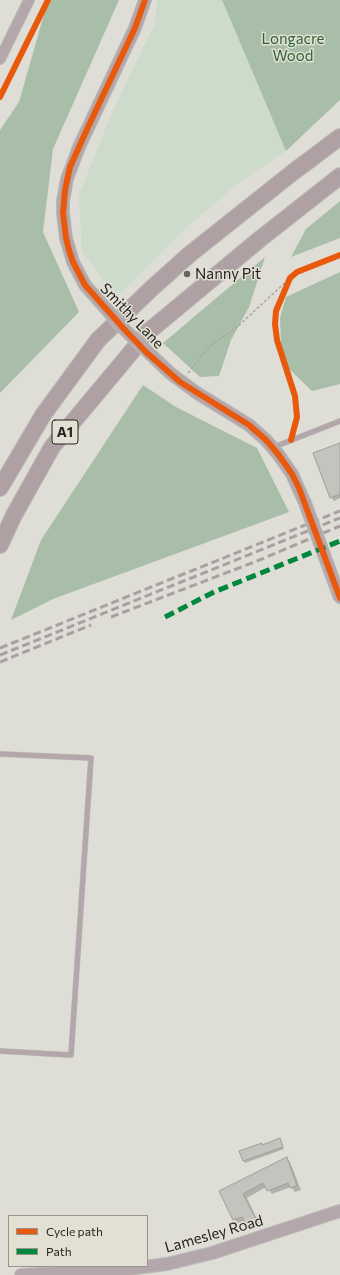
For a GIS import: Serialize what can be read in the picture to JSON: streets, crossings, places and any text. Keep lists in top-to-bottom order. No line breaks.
{"streets":{"highway":["A1"],"street":["Smithy Lane","Lamesley Road"]},"parks":["Longacre Wood"],"places":["Nanny Pit"],"legend":["Cycle path","Path"]}
